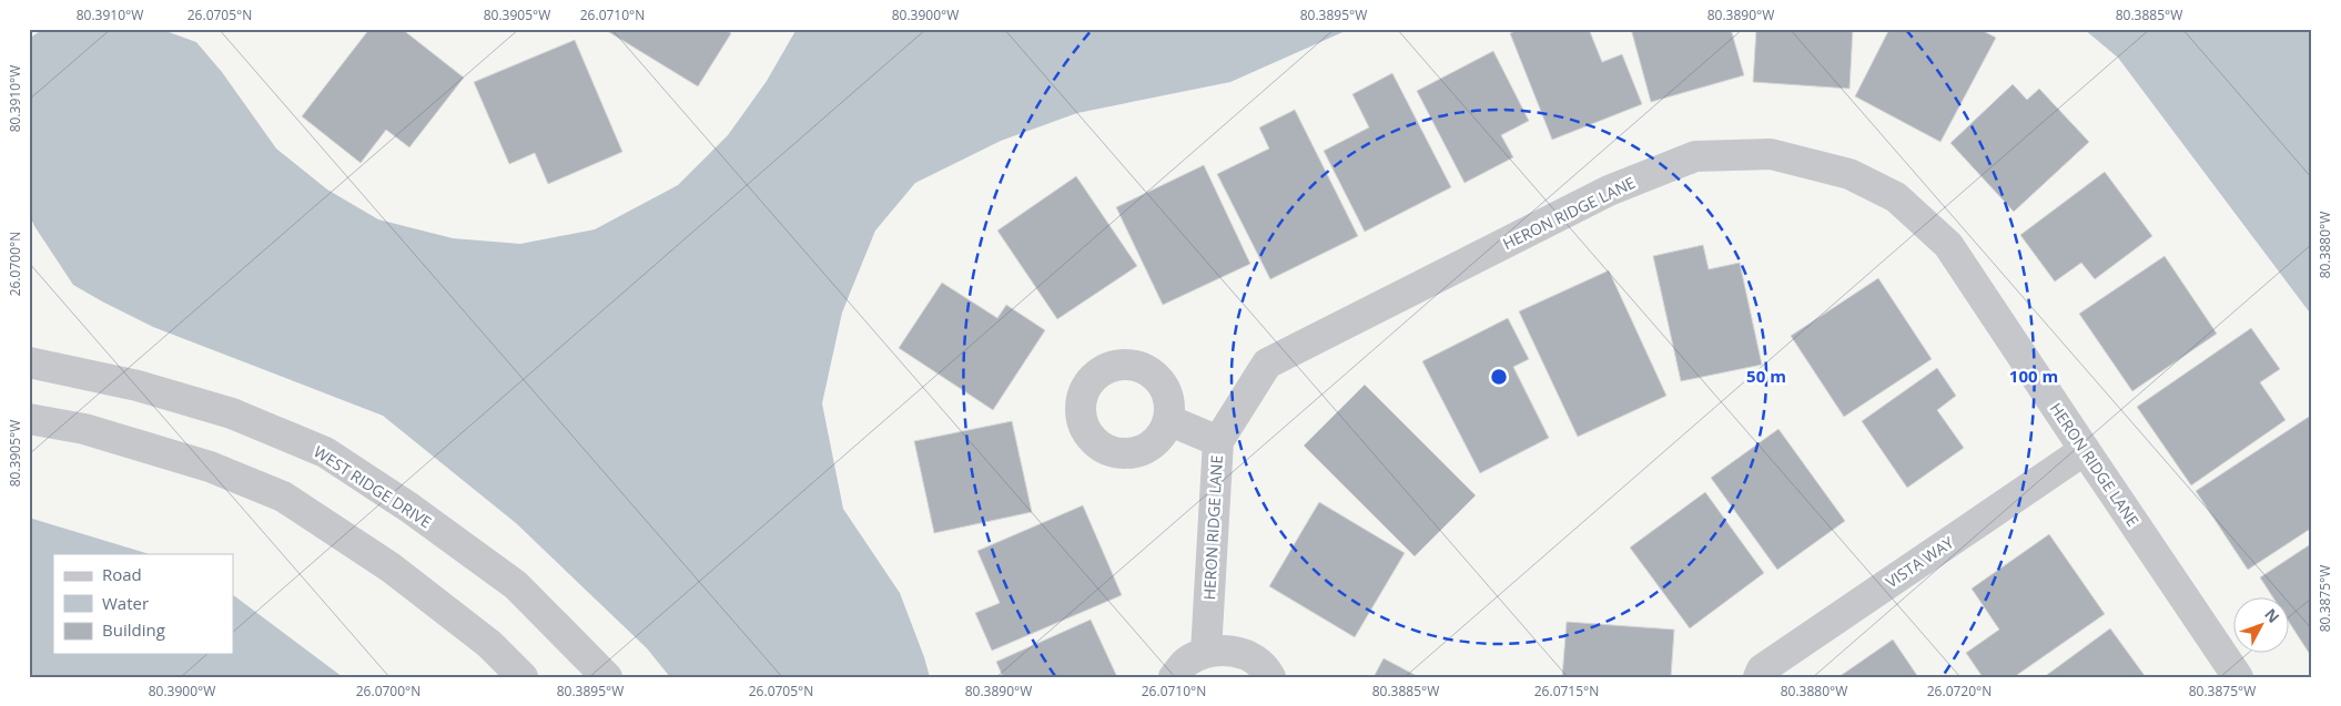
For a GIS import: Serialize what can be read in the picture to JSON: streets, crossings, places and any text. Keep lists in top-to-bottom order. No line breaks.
{"streets":{"street":["HERON RIDGE LANE","WEST RIDGE DRIVE","VISTA WAY"]},"crossings":[["HERON RIDGE LANE","VISTA WAY"]],"legend":["Road","Water","Building"],"north":"top right","coordinates":["80.3910°W","26.0705°N","80.3905°W","26.0710°N","80.3900°W","80.3895°W","80.3890°W","80.3885°W","80.3880°W","26.0700°N","80.3875°W","26.0715°N","26.0720°N"],"rings":["50 m","100 m"]}
